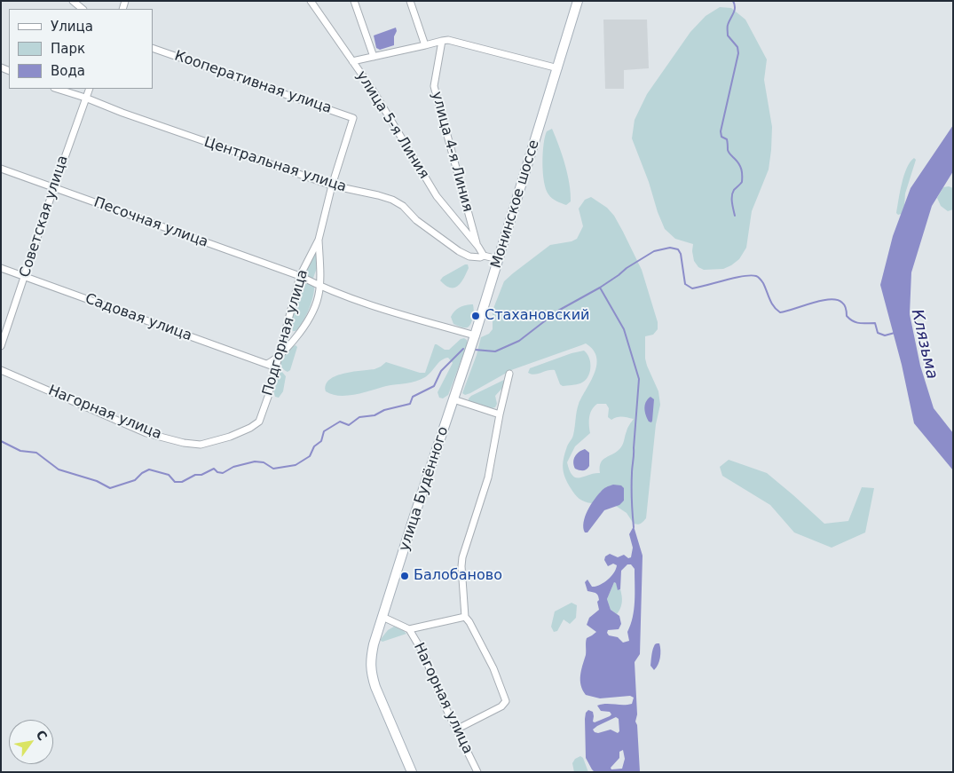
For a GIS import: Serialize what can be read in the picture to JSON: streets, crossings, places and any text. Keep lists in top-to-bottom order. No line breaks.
{"streets":{"main road":["Монинское шоссе","улица Будённого"],"street":["Кооперативная улица","улица 5-я Линия","улица 4-я Линия","Центральная улица","Советская улица","Песочная улица","Садовая улица","Подгорная улица","Нагорная улица"]},"crossings":[["Кооперативная улица","Подгорная улица"],["улица 5-я Линия","улица 4-я Линия"],["улица 5-я Линия","Центральная улица"],["Центральная улица","Монинское шоссе"],["Центральная улица","Советская улица"],["Центральная улица","Подгорная улица"],["Монинское шоссе","улица Будённого"],["Советская улица","Песочная улица"],["Советская улица","Садовая улица"],["Песочная улица","Подгорная улица"],["Садовая улица","Подгорная улица"],["Подгорная улица","Нагорная улица"],["Нагорная улица","улица Будённого"]],"water":["Клязьма"],"places":["Стахановский","Балобаново"],"legend":["Улица","Парк","Вода"],"north":"top right"}
